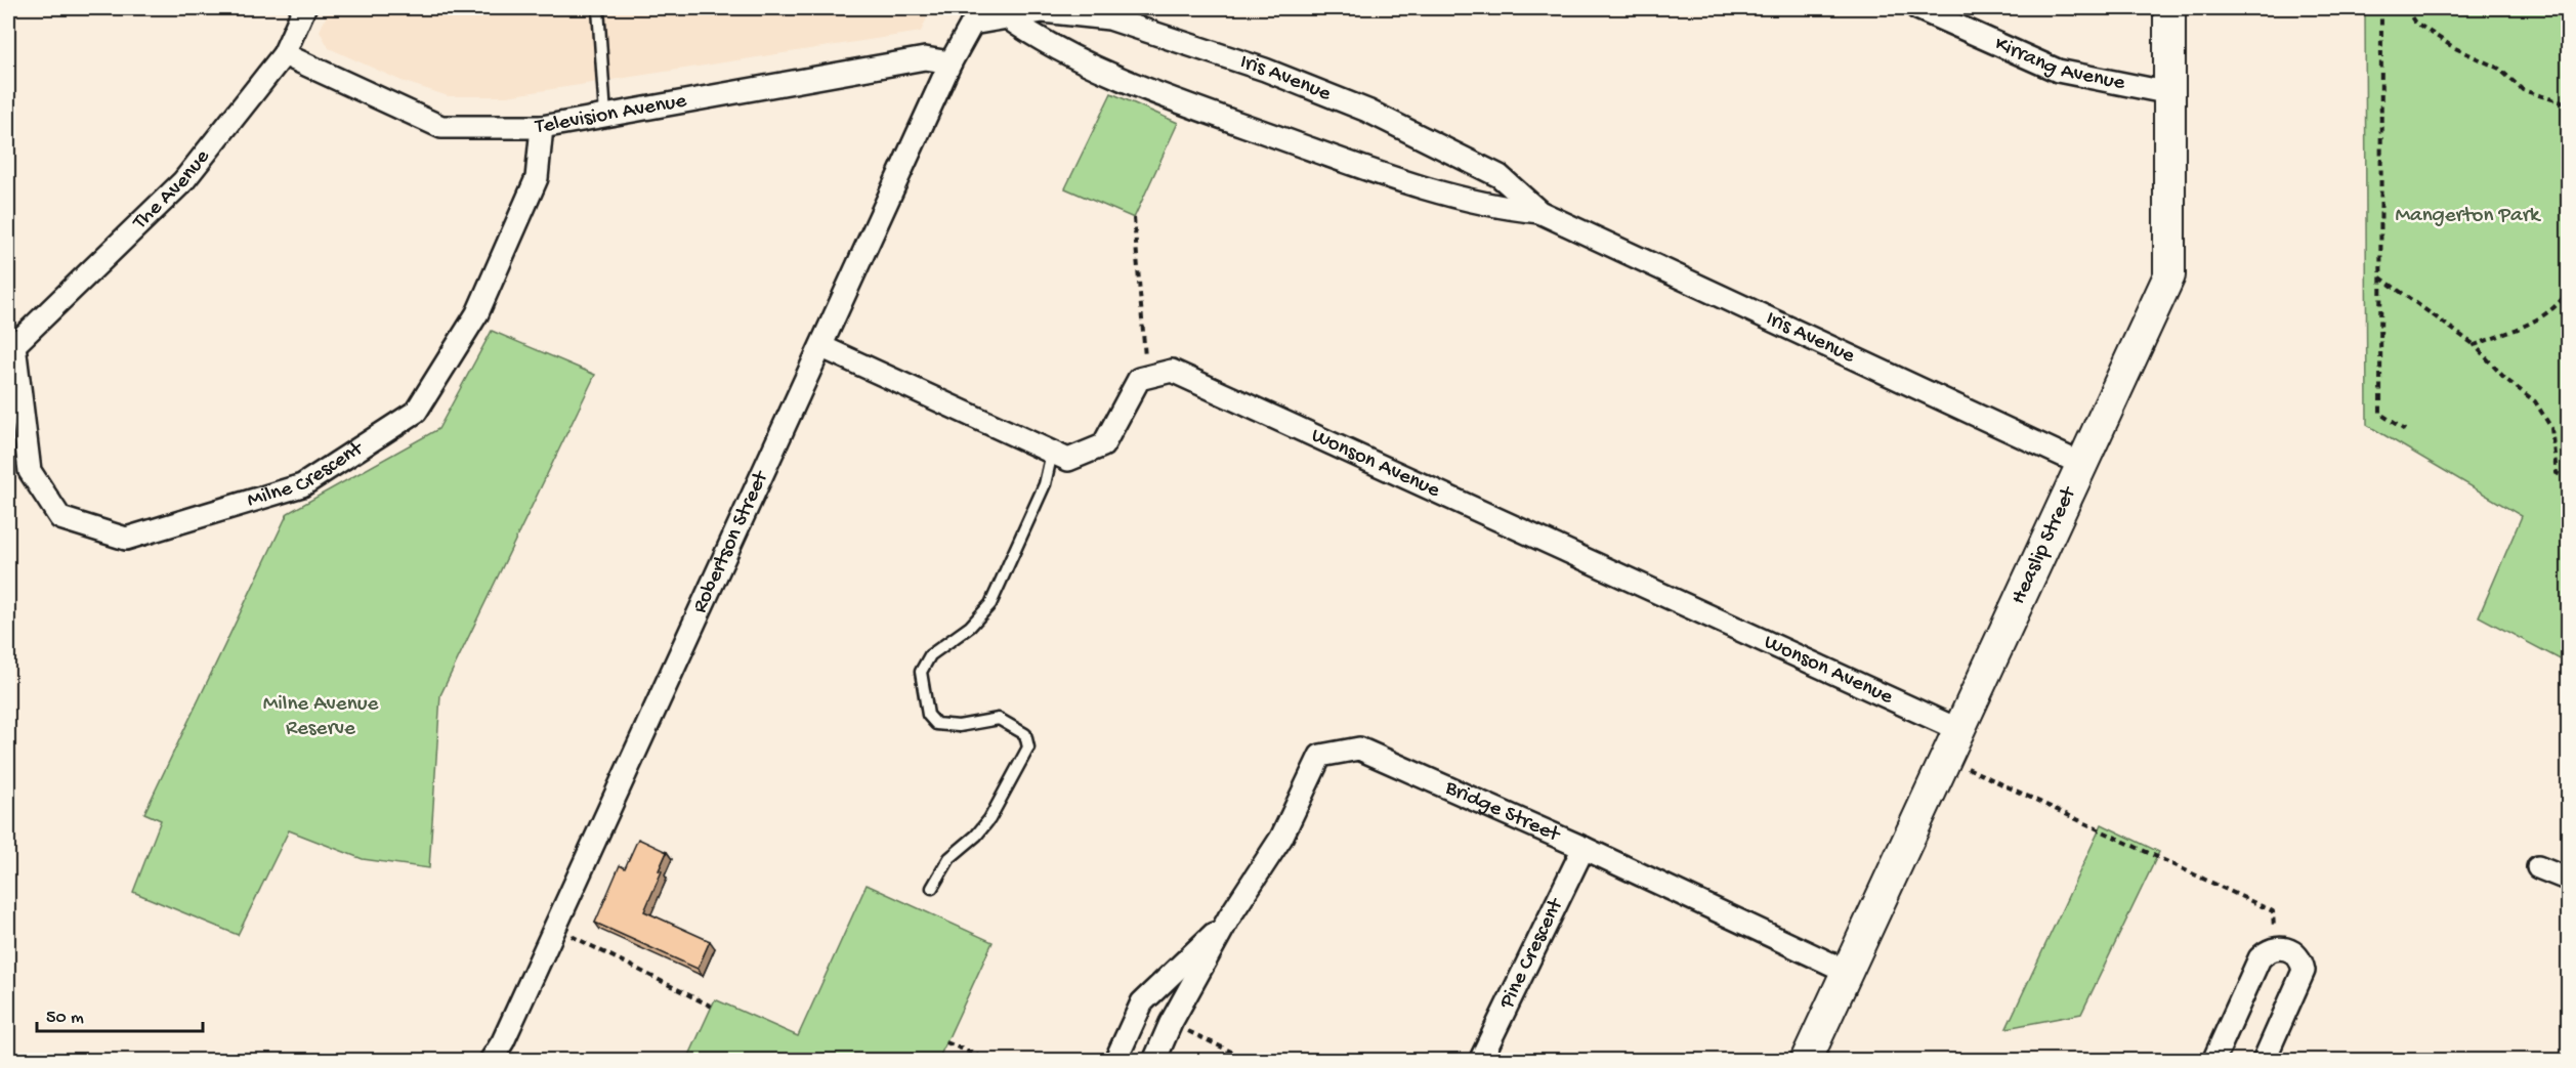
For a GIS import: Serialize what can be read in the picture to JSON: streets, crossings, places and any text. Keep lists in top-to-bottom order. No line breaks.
{"streets":{"street":["Kirrang Avenue","Iris Avenue","Television Avenue","The Avenue","Wonson Avenue","Milne Crescent","Robertson Street","Heaslip Street","Bridge Street","Pine Crescent"]},"crossings":[["Kirrang Avenue","Heaslip Street"],["Iris Avenue","Robertson Street"],["Iris Avenue","Heaslip Street"],["Television Avenue","The Avenue"],["Television Avenue","Milne Crescent"],["Television Avenue","Robertson Street"],["The Avenue","Milne Crescent"],["Wonson Avenue","Heaslip Street"],["Heaslip Street","Bridge Street"],["Bridge Street","Pine Crescent"]],"parks":["Mangerton Park","Milne Avenue Reserve"],"scale_bar":"50 m"}
